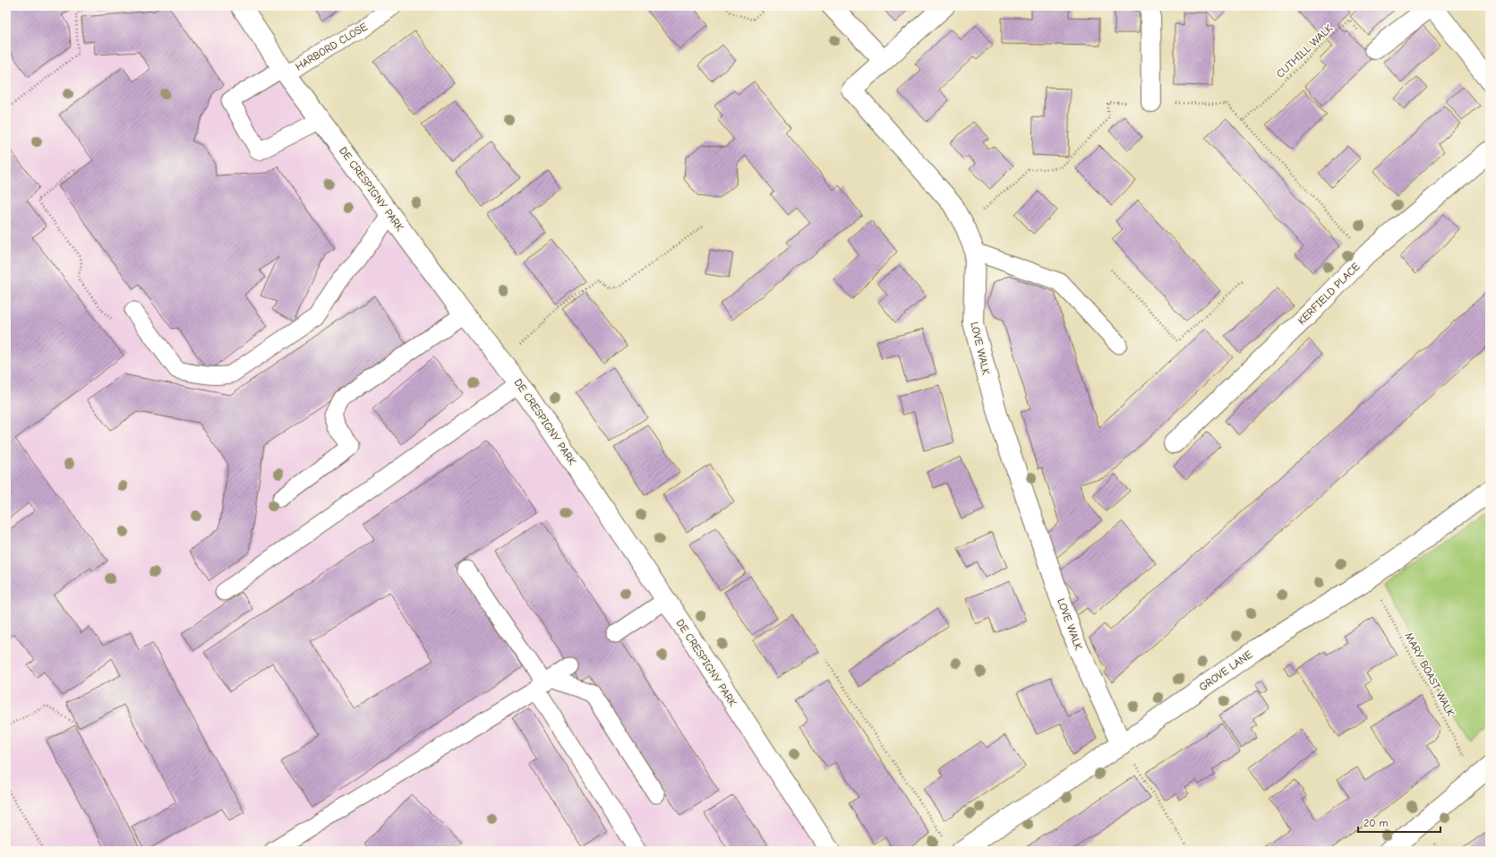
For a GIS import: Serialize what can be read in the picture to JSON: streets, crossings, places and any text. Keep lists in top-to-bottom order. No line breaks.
{"streets":{"street":["DE CRESPIGNY PARK","KERFIELD PLACE","LOVE WALK","GROVE LANE"],"lane":["HARBORD CLOSE"],"path":["CUTHILL WALK","MARY BOAST WALK"]},"crossings":[["HARBORD CLOSE","DE CRESPIGNY PARK"],["LOVE WALK","GROVE LANE"],["GROVE LANE","MARY BOAST WALK"]],"scale_bar":"20 m"}
